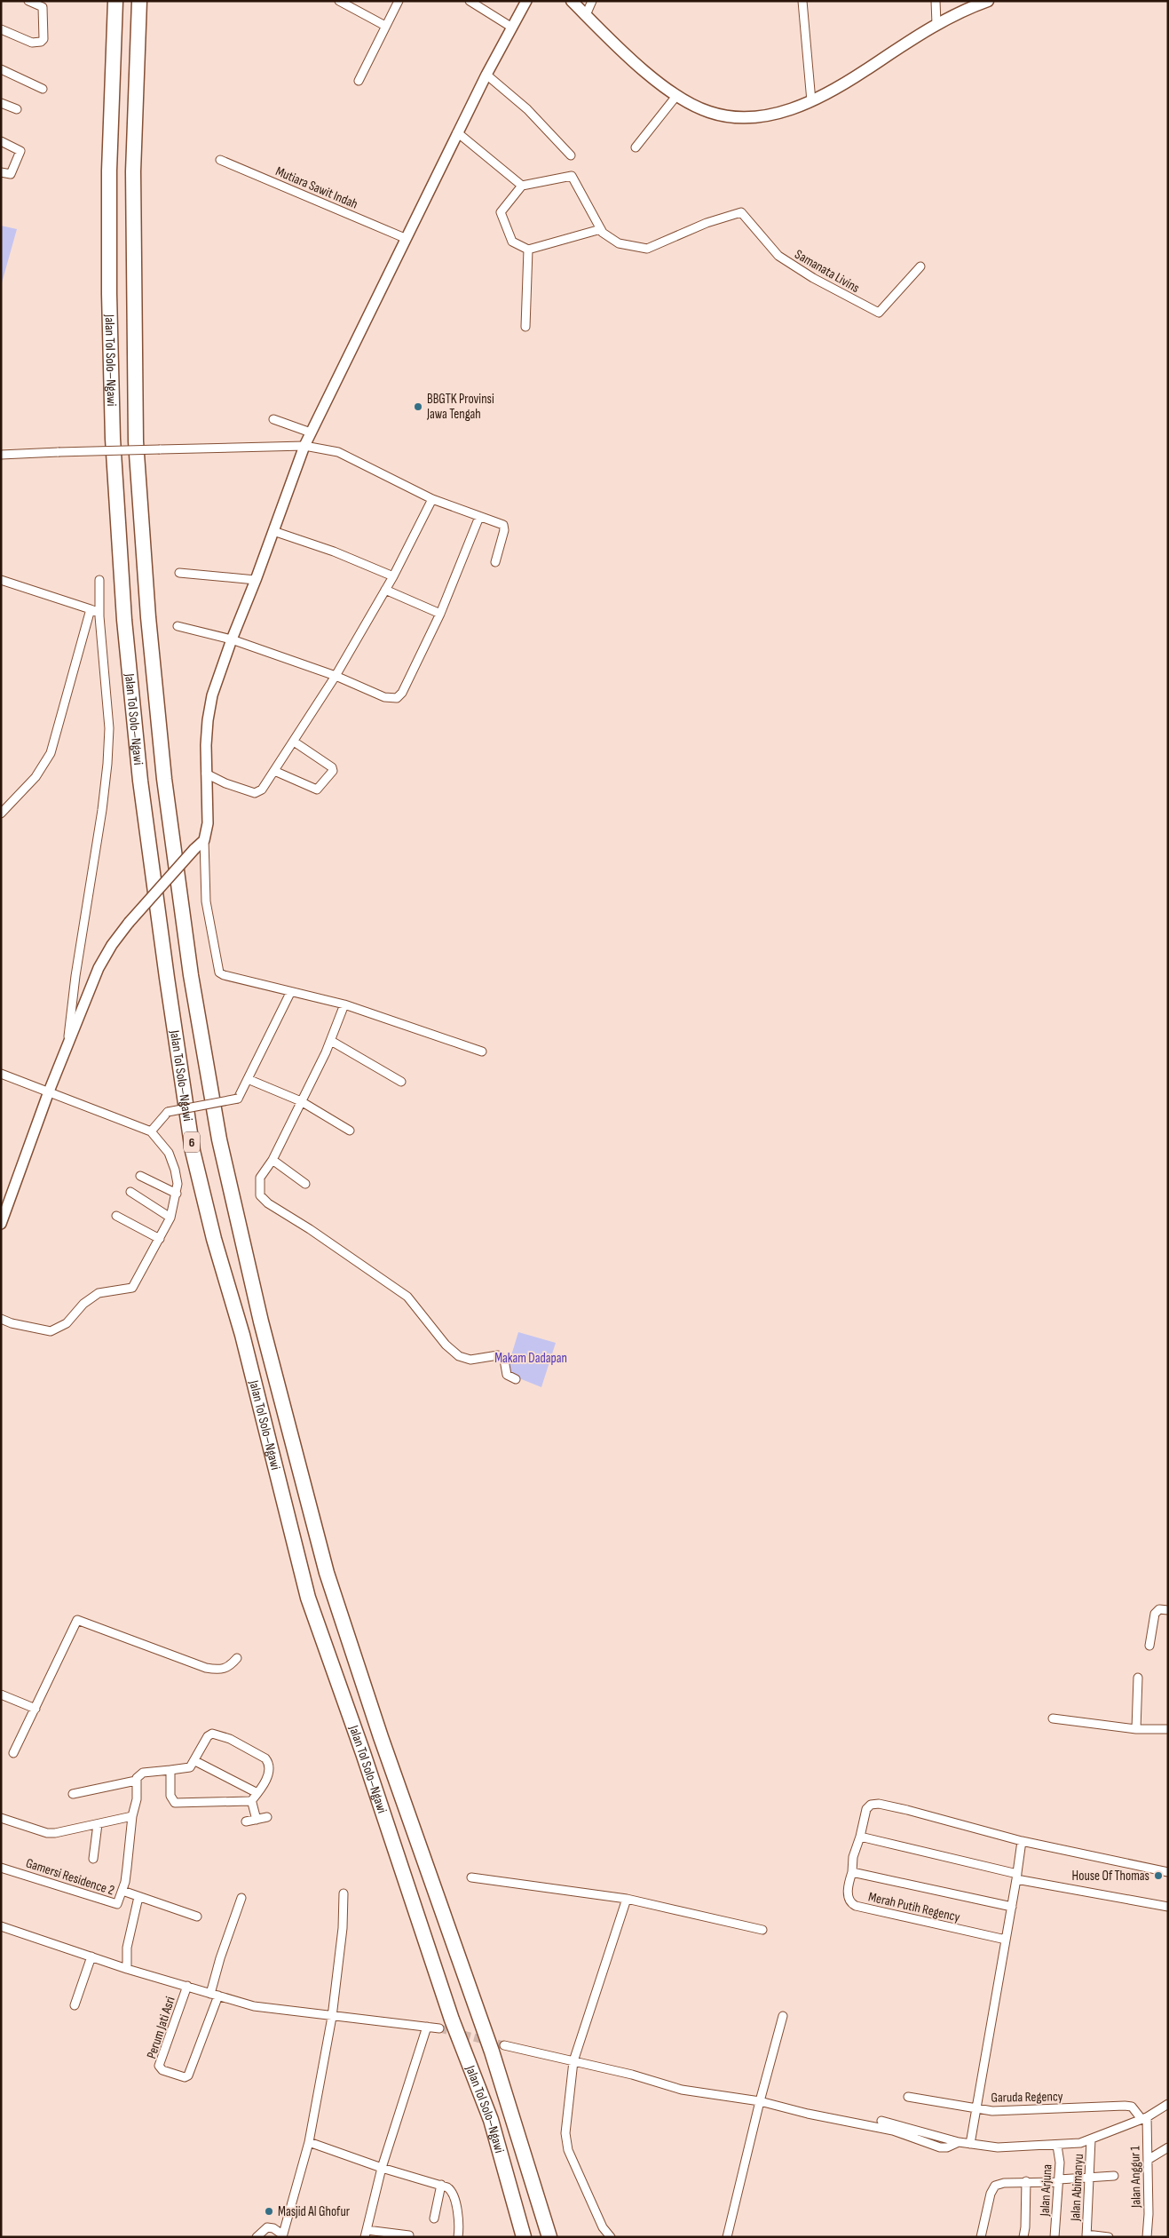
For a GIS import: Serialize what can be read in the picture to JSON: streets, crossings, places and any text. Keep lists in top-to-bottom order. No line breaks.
{"streets":{"highway":["Jalan Tol Solo–Ngawi","6"],"street":["Mutiara Sawit Indah","Samanata Livins","Gamersi Residence 2","Merah Putih Regency","Perum Jati Asri","Garuda Regency","Jalan Anggur 1","Jalan Abimanyu","Jalan Arjuna"]},"crossings":[["Garuda Regency","Jalan Anggur 1"]],"parks":["Makam Dadapan"],"places":["BBGTK Provinsi Jawa Tengah","House Of Thomas","Masjid Al Ghofur"]}
